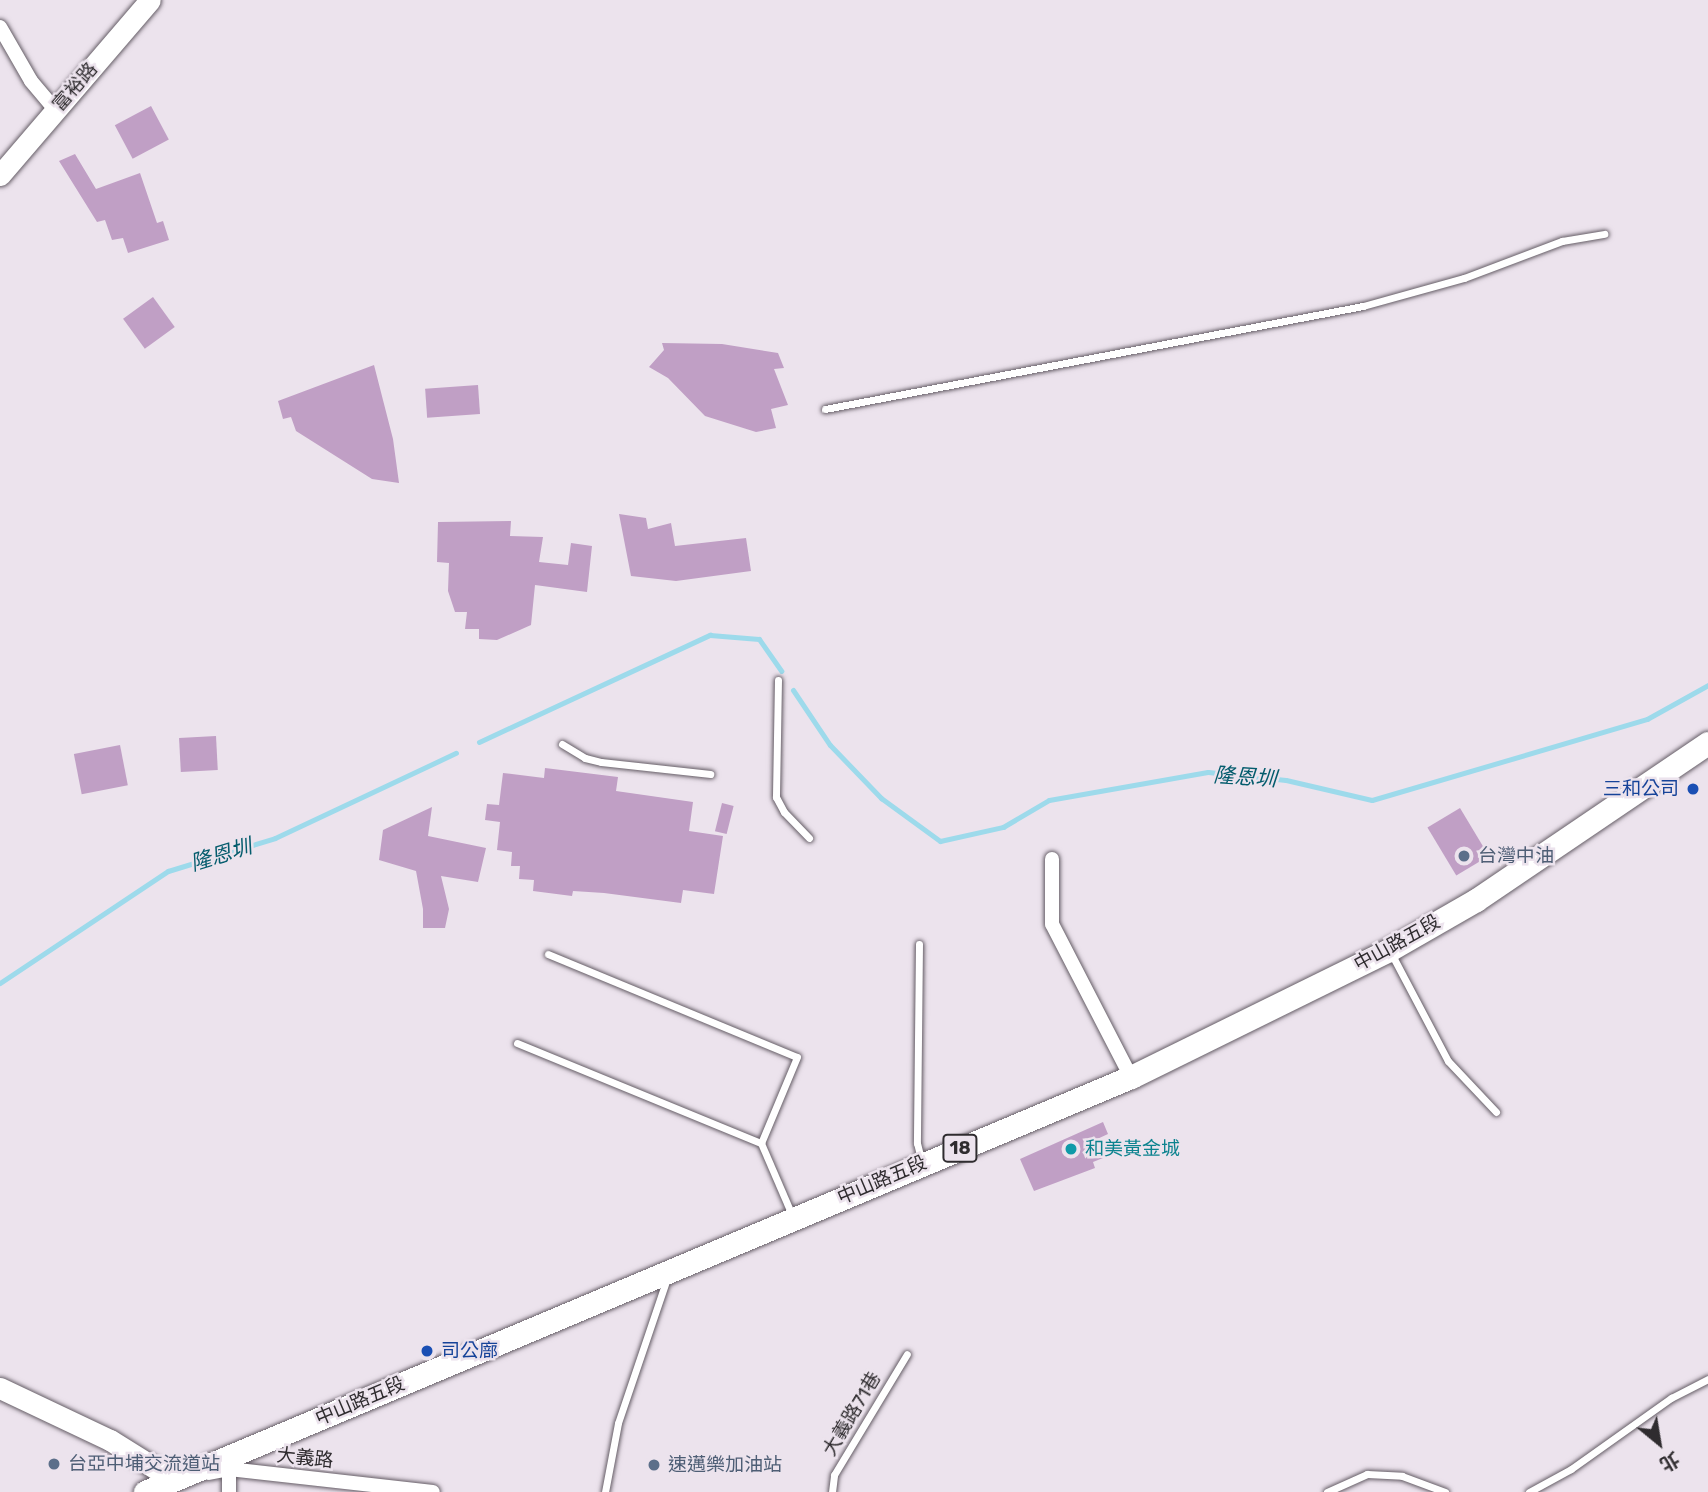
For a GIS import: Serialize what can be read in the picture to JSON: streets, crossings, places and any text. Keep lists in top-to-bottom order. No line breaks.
{"streets":{"main road":["中山路五段","18"],"street":["富裕路","大義路"],"lane":["大義路71巷"]},"crossings":[["中山路五段","18"],["中山路五段","大義路"],["18","大義路"]],"water":["隆恩圳"],"places":["三和公司","台灣中油","和美黃金城","司公廍","台亞中埔交流道站","速邁樂加油站"],"north":"bottom right"}
